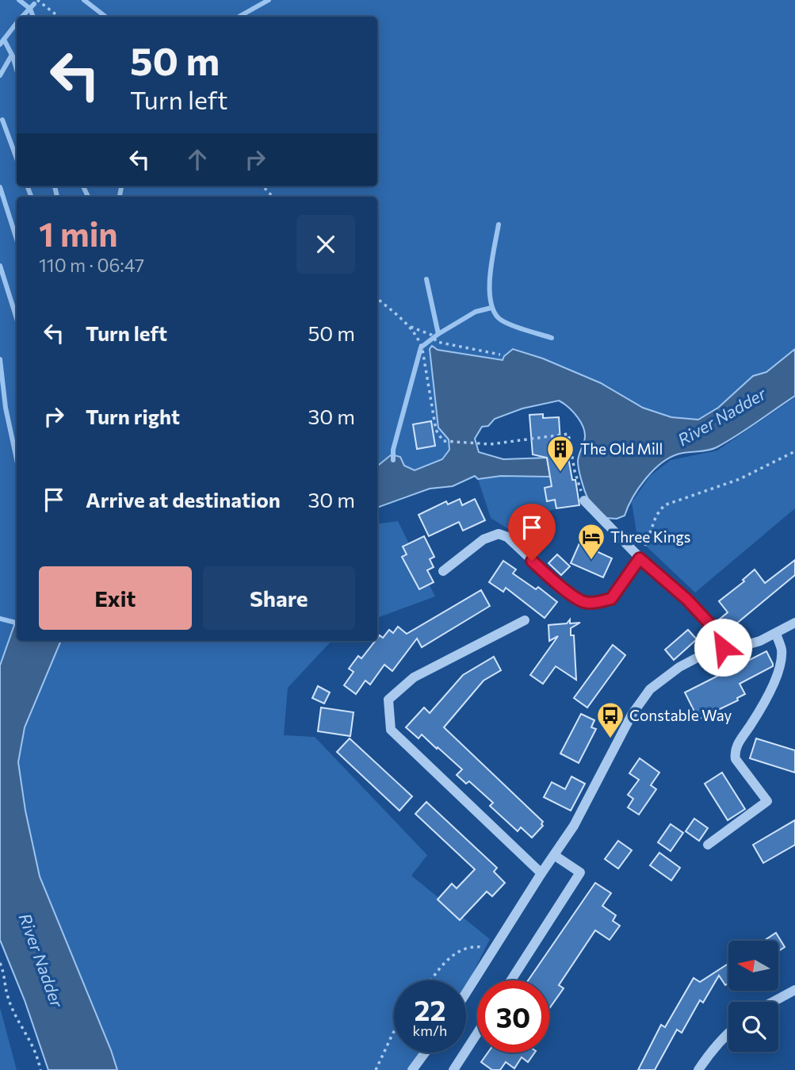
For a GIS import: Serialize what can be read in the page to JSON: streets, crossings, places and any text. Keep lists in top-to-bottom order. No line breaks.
{"water":["River Nadder"],"places":{"building":["The Old Mill"],"hotel":["Three Kings"],"bus stop":["Constable Way"]},"north":"left","page":{"turn":["50 m","Turn left"],"heading":["1 min","110 m · 06:47"],"list":[{"name":"Turn left","value":"50 m"},{"name":"Turn right","value":"30 m"},{"name":"Arrive at destination","value":"30 m"}],"buttons":["Exit","Share"],"speed":"22 km/h","limit":"30"}}
